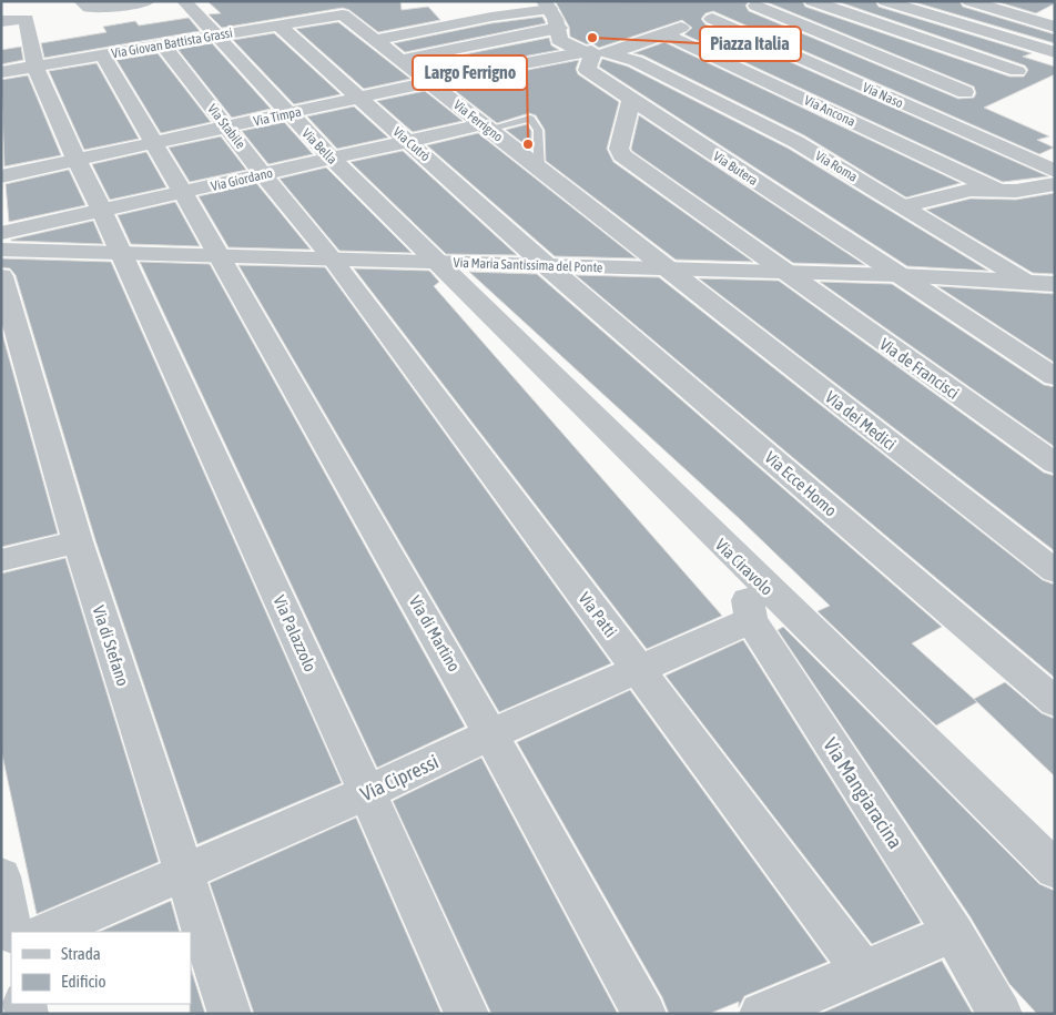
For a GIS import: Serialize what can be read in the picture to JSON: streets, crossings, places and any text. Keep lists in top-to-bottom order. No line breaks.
{"streets":{"street":["Via Giovan Battista Grassi","Via Naso","Via Ancona","Via Timpa","Via Ferrigno","Via Stabile","Via Cutrò","Via Bella","Via Roma","Via Butera","Via Giordano","Via Maria Santissima del Ponte","Via de Francisci","Via dei Medici","Via Ecce Homo","Via Ciravolo","Via Patti","Via Palazzolo","Via di Martino","Via di Stefano","Via Cipressi","Via Mangiaracina"]},"crossings":[["Via Giovan Battista Grassi","Via Ferrigno"],["Via Giovan Battista Grassi","Via Stabile"],["Via Giovan Battista Grassi","Via Cutrò"],["Via Giovan Battista Grassi","Via Bella"],["Via Giovan Battista Grassi","Via Palazzolo"],["Via Giovan Battista Grassi","Via di Martino"],["Via Naso","Via Timpa"],["Via Ancona","Via Timpa"],["Via Timpa","Via Ferrigno"],["Via Timpa","Via Stabile"],["Via Timpa","Via Cutrò"],["Via Timpa","Via Bella"],["Via Timpa","Via Roma"],["Via Timpa","Via Butera"],["Via Timpa","Via Palazzolo"],["Via Timpa","Via di Martino"],["Via Ferrigno","Via Giordano"],["Via Ferrigno","Via Maria Santissima del Ponte"],["Via Ferrigno","Via dei Medici"],["Via Stabile","Via Giordano"],["Via Stabile","Via Maria Santissima del Ponte"],["Via Stabile","Via Patti"],["Via Cutrò","Via Giordano"],["Via Cutrò","Via Maria Santissima del Ponte"],["Via Cutrò","Via Ecce Homo"],["Via Bella","Via Giordano"],["Via Bella","Via Maria Santissima del Ponte"],["Via Bella","Via Ciravolo"],["Via Roma","Via Butera"],["Via Roma","Via Maria Santissima del Ponte"],["Via Butera","Via Maria Santissima del Ponte"],["Via Butera","Via de Francisci"],["Via Giordano","Via Palazzolo"],["Via Giordano","Via di Martino"],["Via Maria Santissima del Ponte","Via de Francisci"],["Via Maria Santissima del Ponte","Via dei Medici"],["Via Maria Santissima del Ponte","Via Ecce Homo"],["Via Maria Santissima del Ponte","Via Ciravolo"],["Via Maria Santissima del Ponte","Via Patti"],["Via Maria Santissima del Ponte","Via Palazzolo"],["Via Maria Santissima del Ponte","Via di Martino"],["Via Ciravolo","Via Mangiaracina"],["Via Patti","Via Cipressi"],["Via Palazzolo","Via Cipressi"],["Via di Martino","Via Cipressi"],["Via di Stefano","Via Cipressi"],["Via Cipressi","Via Mangiaracina"]],"places":["Piazza Italia","Largo Ferrigno"],"legend":["Strada","Edificio"]}
